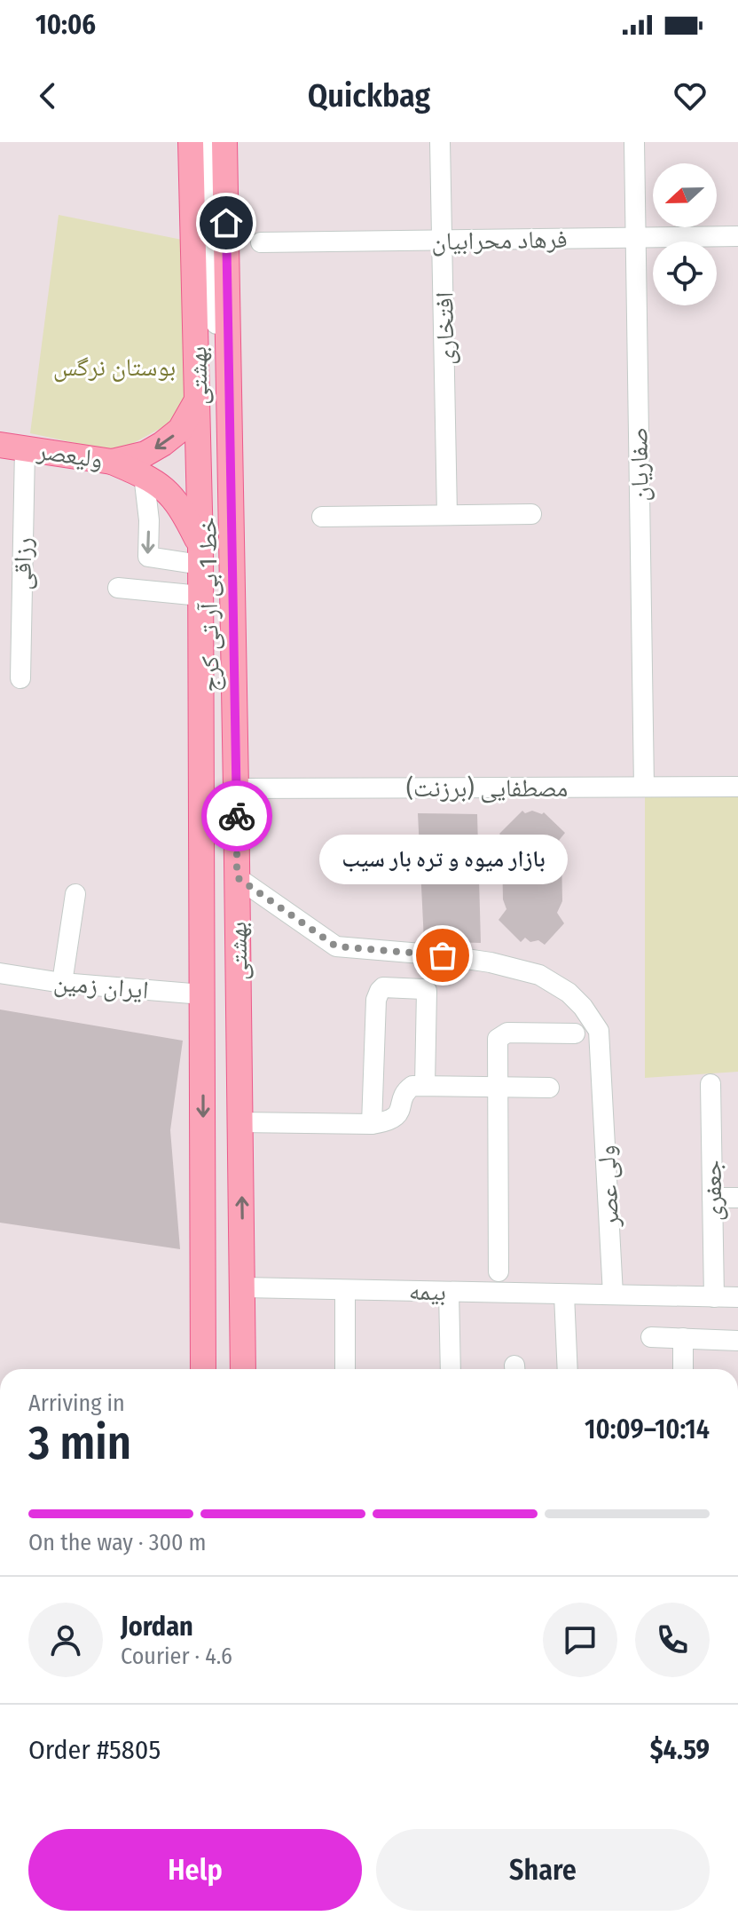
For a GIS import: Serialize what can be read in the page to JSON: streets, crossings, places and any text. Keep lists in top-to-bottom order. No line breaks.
{"streets":{"main road":["بهشتی","ولیعصر"],"street":["فرهاد محرابیان","افتخاری","صفاریان","رزاقی","خط 1 بی آر تی کرج","مصطفایی (برزنت)","ایران زمین","ولی عصر","جعفری","بیمه"]},"crossings":[["فرهاد محرابیان","افتخاری"],["فرهاد محرابیان","صفاریان"],["بهشتی","ولیعصر"],["بهشتی","خط 1 بی آر تی کرج"],["بهشتی","مصطفایی (برزنت)"],["بهشتی","ایران زمین"],["بهشتی","ولی عصر"],["بهشتی","بیمه"],["ولیعصر","رزاقی"],["صفاریان","مصطفایی (برزنت)"],["ولی عصر","بیمه"],["جعفری","بیمه"]],"one_way":["ولیعصر"],"parks":["بوستان نرگس"],"places":["بازار میوه و تره بار سیب"],"north":"left","page":{"status":"10:06","header":"Quickbag","bubble":"بازار میوه و تره بار سیب","heading":["3 min","Arriving in","10:09–10:14"],"panel":["Jordan","Courier · 4.6","Order #5805","$4.59"],"bar":"On the way · 300 m","buttons":["Help","Share"]}}
